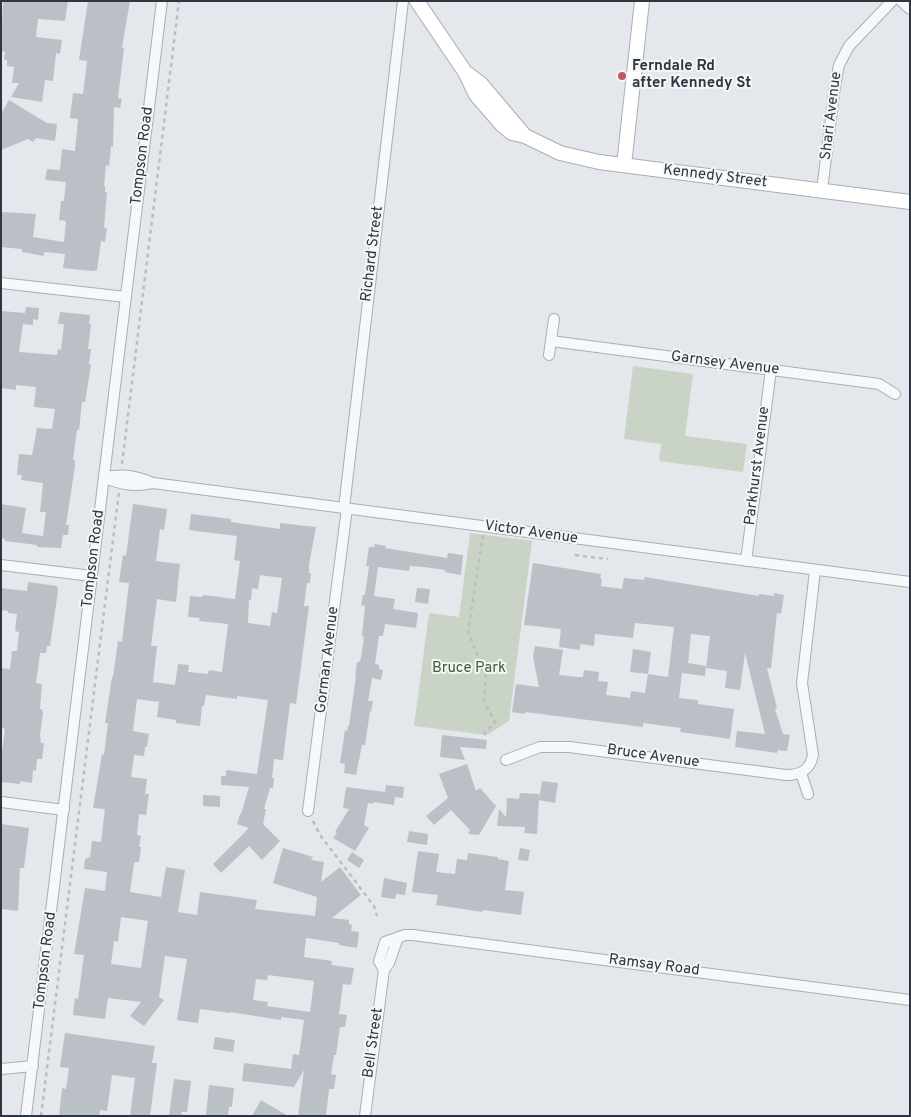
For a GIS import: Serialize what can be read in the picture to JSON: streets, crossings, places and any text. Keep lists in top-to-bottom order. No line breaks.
{"streets":{"street":["Shari Avenue","Tompson Road","Kennedy Street","Richard Street","Garnsey Avenue","Parkhurst Avenue","Victor Avenue","Gorman Avenue","Bruce Avenue","Ramsay Road","Bell Street"]},"crossings":[["Shari Avenue","Kennedy Street"],["Tompson Road","Victor Avenue"],["Richard Street","Victor Avenue"],["Richard Street","Gorman Avenue"],["Garnsey Avenue","Parkhurst Avenue"],["Parkhurst Avenue","Victor Avenue"],["Victor Avenue","Gorman Avenue"],["Ramsay Road","Bell Street"]],"parks":["Bruce Park"],"places":["Ferndale Rd after Kennedy St"]}
